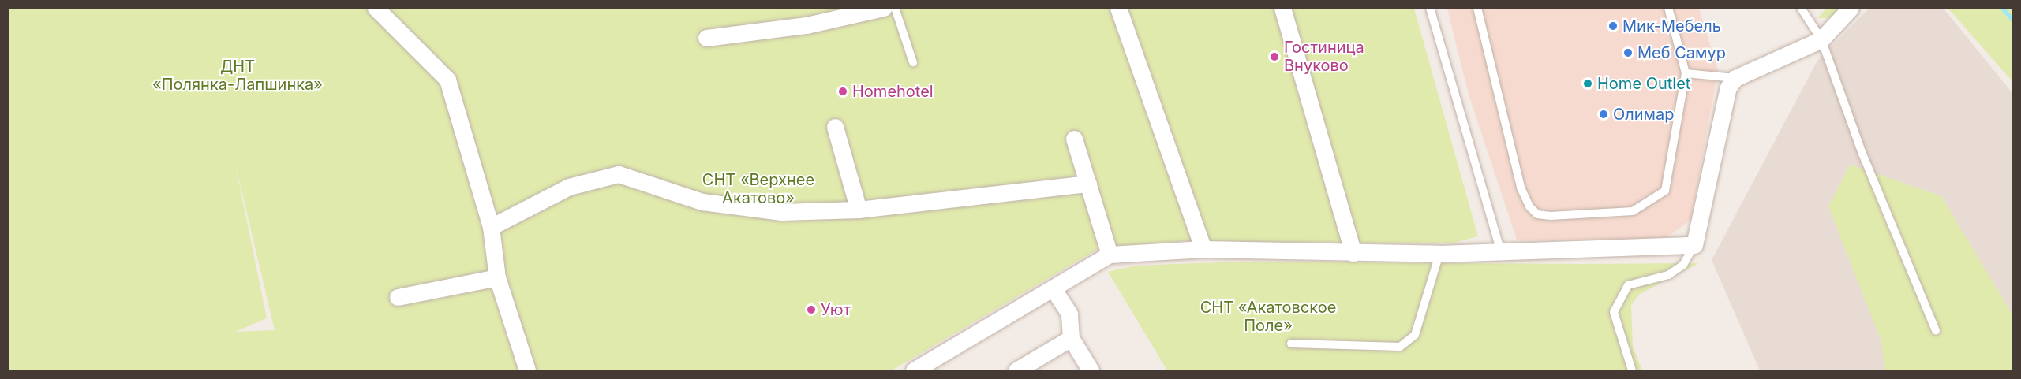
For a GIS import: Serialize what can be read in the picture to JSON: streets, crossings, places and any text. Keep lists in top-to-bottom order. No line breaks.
{"parks":["ДНТ «Полянка-Лапшинка»","СНТ «Верхнее Акатово»","СНТ «Акатовское Поле»"],"places":["Мик-Мебель","Меб Самур","Гостиница Внуково","Home Outlet","Homehotel","Олимар","Уют"]}
